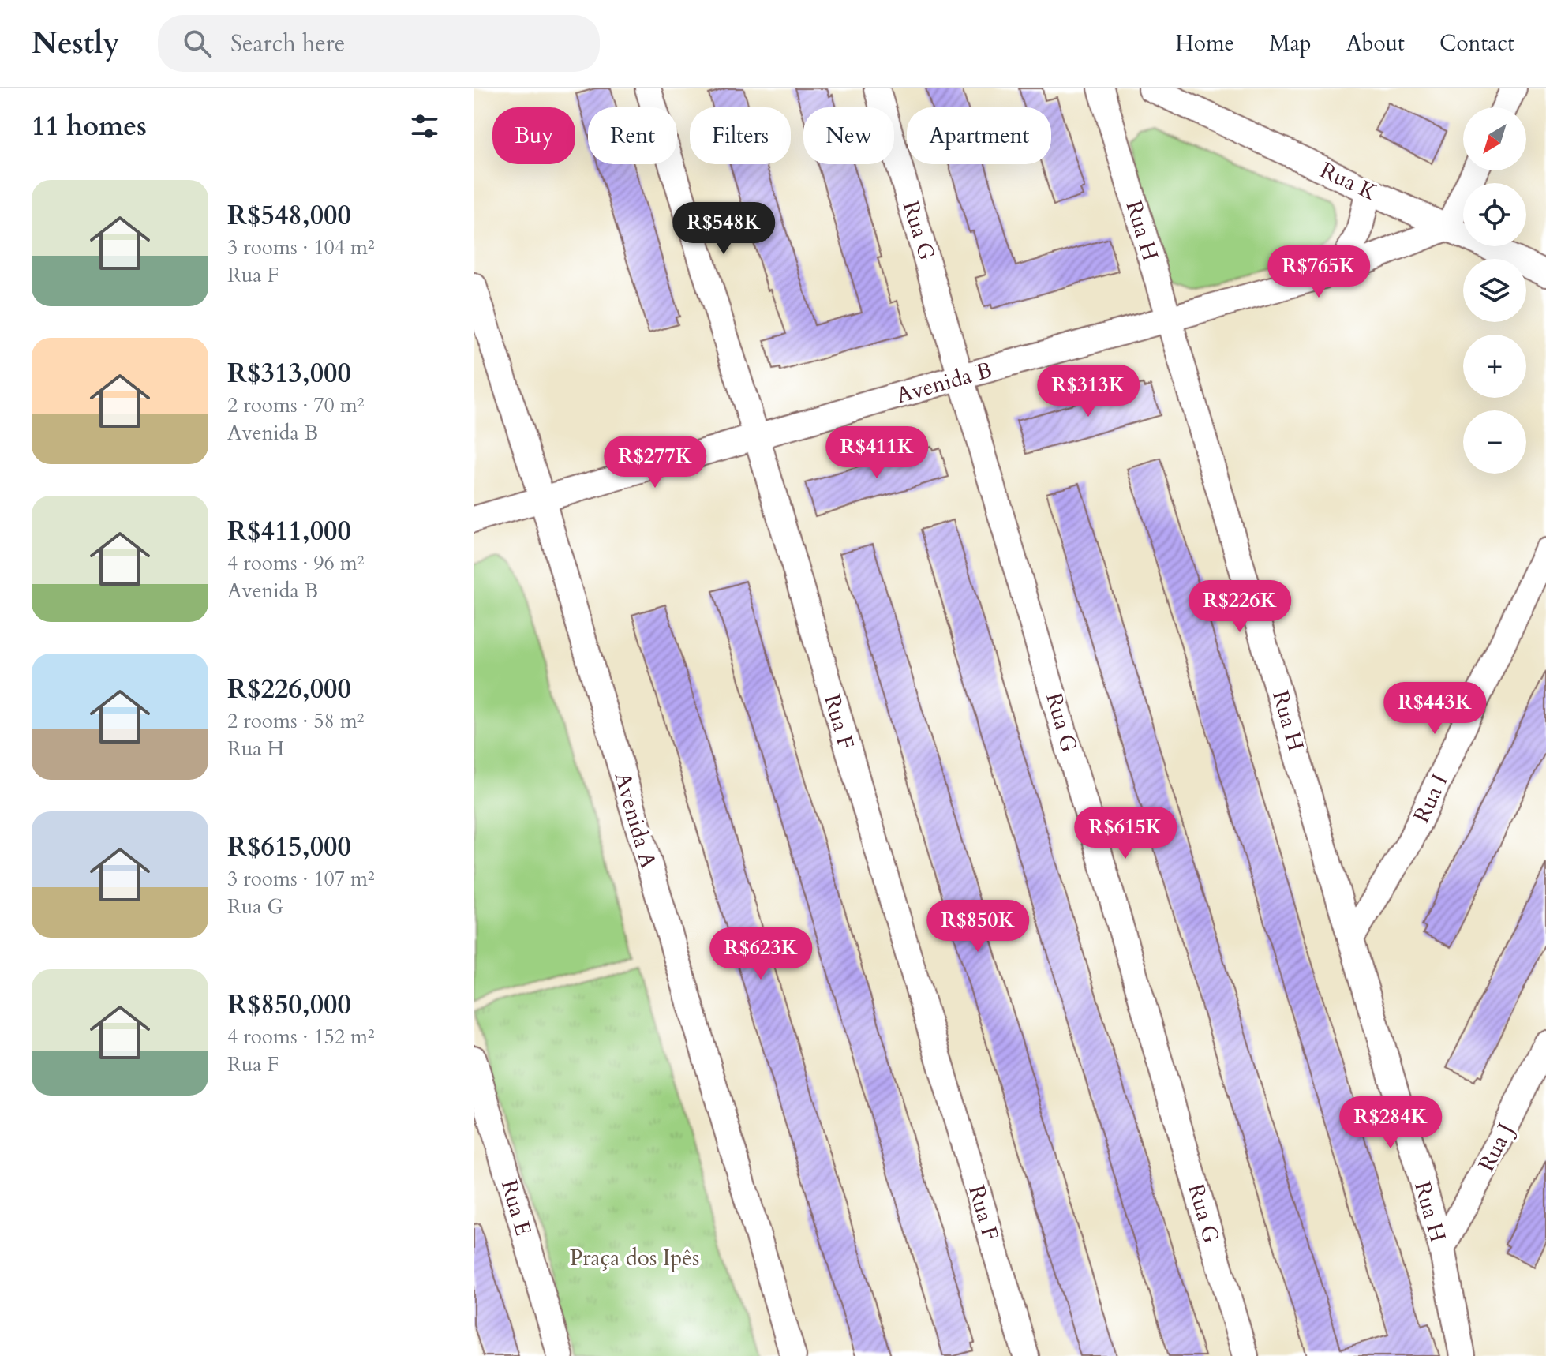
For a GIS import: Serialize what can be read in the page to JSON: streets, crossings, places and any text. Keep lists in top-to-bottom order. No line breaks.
{"streets":{"street":["Rua K","Rua G","Rua H","Avenida B","Rua F","Rua I","Avenida A","Rua J","Rua E"]},"crossings":[["Rua K","Avenida B"],["Rua G","Avenida B"],["Rua H","Avenida B"],["Rua H","Rua I"],["Rua H","Rua J"],["Avenida B","Rua F"],["Avenida B","Avenida A"]],"parks":["Praça dos Ipês"],"north":"bottom left","page":{"header":"Nestly","search":"Search here","nav":["Home","Map","About","Contact"],"heading":"11 homes","map_buttons":["+","−"],"chip":["Buy","Rent","Filters","New","Apartment"],"list":[{"name":"R$548,000","note":"3 rooms · 104 m² · Rua F"},{"name":"R$313,000","note":"2 rooms · 70 m² · Avenida B"},{"name":"R$411,000","note":"4 rooms · 96 m² · Avenida B"},{"name":"R$226,000","note":"2 rooms · 58 m² · Rua H"},{"name":"R$615,000","note":"3 rooms · 107 m² · Rua G"},{"name":"R$850,000","note":"4 rooms · 152 m² · Rua F"}],"price":["R$548K","R$765K","R$313K","R$411K","R$277K","R$226K","R$443K","R$615K","R$850K","R$623K","R$284K"]}}
